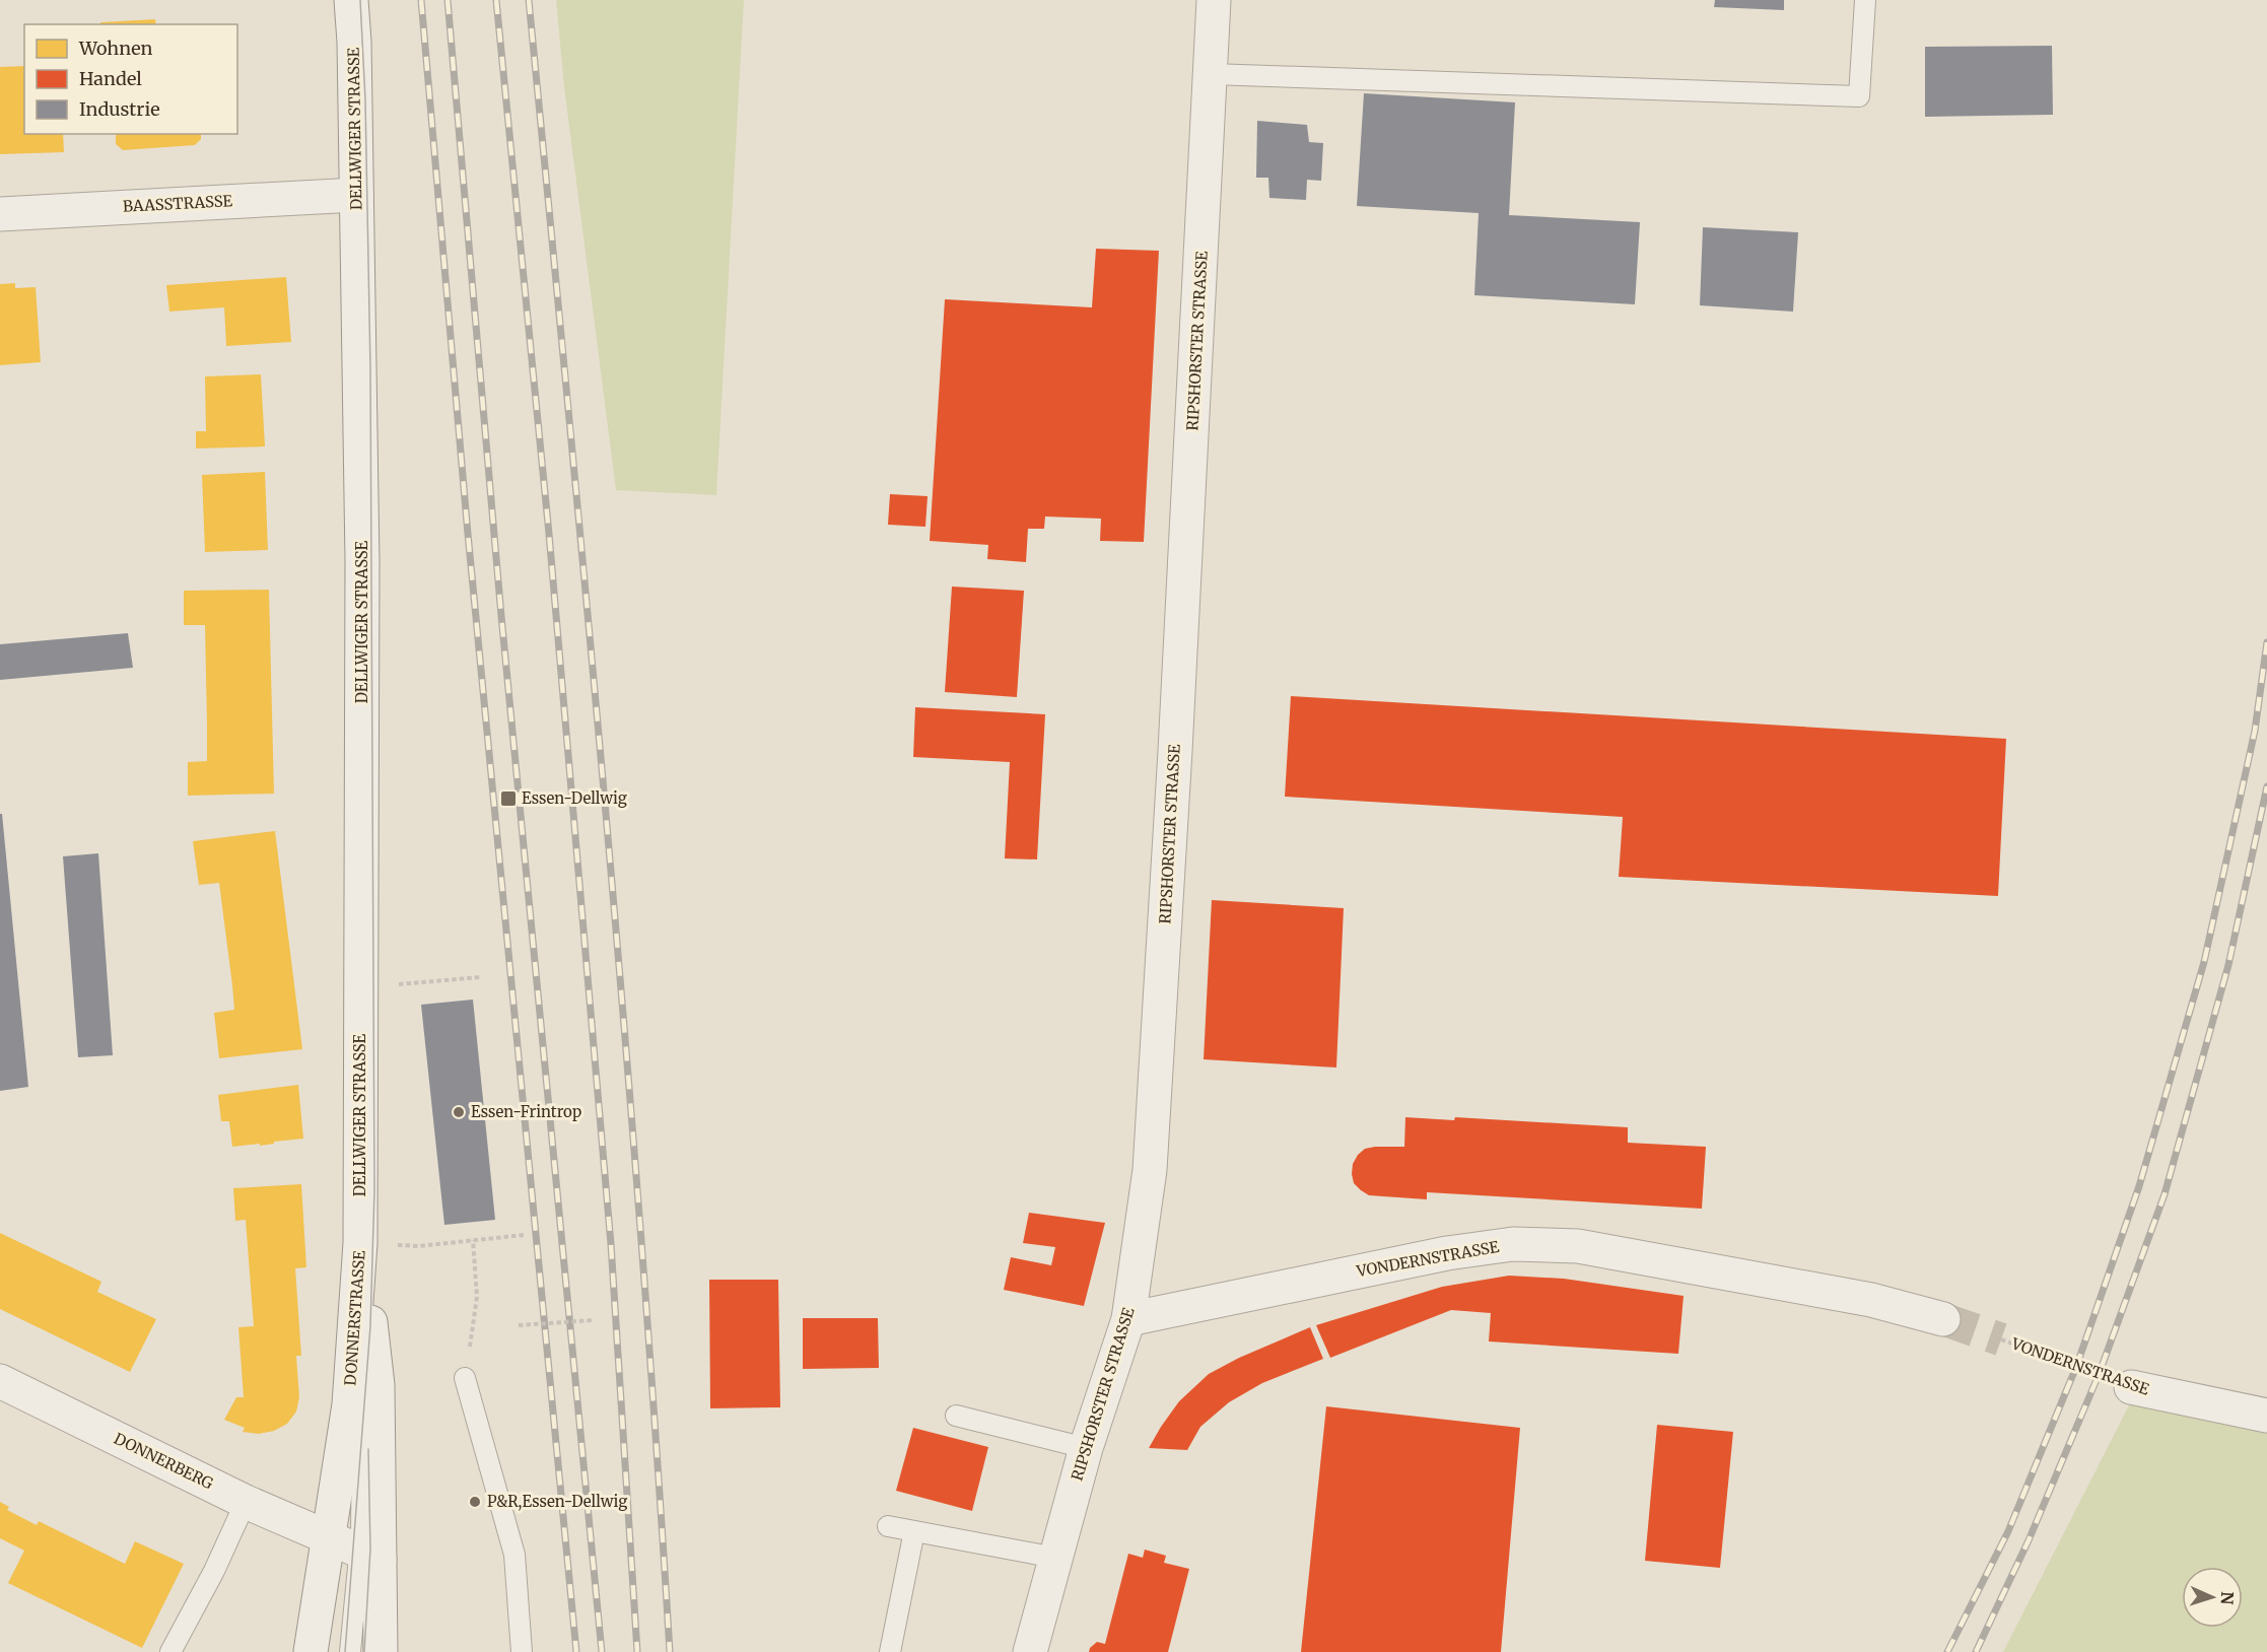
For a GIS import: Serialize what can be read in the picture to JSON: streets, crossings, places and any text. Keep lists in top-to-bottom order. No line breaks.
{"streets":{"street":["DELLWIGER STRASSE","BAASSTRASSE","RIPSHORSTER STRASSE","VONDERNSTRASSE","DONNERSTRASSE","DONNERBERG"]},"crossings":[["DELLWIGER STRASSE","BAASSTRASSE"],["DELLWIGER STRASSE","DONNERSTRASSE"],["RIPSHORSTER STRASSE","VONDERNSTRASSE"],["DONNERSTRASSE","DONNERBERG"]],"places":{"transit":["Essen-Dellwig"],"other":["Essen-Frintrop","P&R,Essen-Dellwig"]},"legend":["Wohnen","Handel","Industrie"],"north":"right"}
